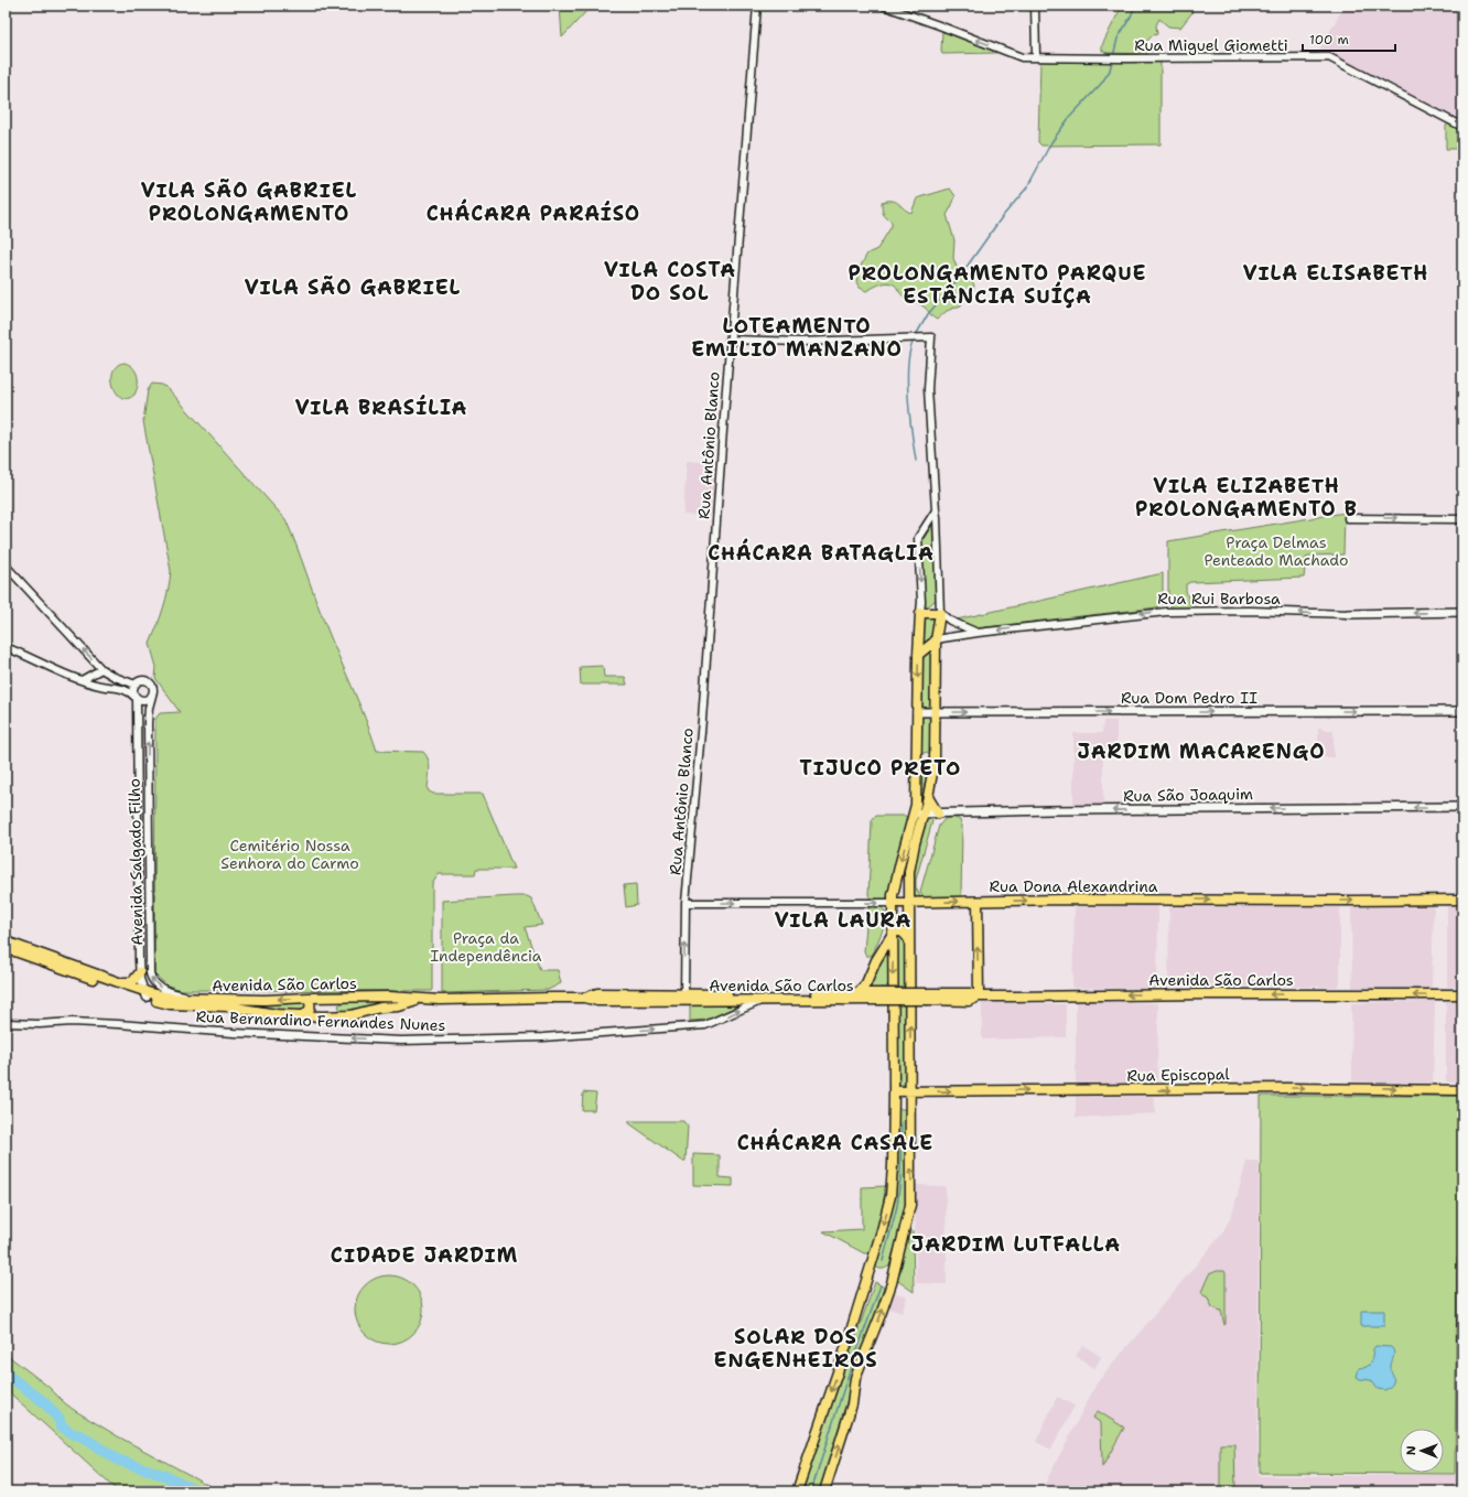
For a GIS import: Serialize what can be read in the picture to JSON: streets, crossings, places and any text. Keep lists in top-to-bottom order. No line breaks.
{"streets":{"main road":["Rua Rui Barbosa","Rua Dom Pedro II","Rua São Joaquim","Rua Dona Alexandrina","Avenida São Carlos","Rua Episcopal"],"street":["Rua Miguel Giometti","Rua Antônio Blanco","Avenida Salgado Filho","Rua Bernardino Fernandes Nunes"]},"crossings":[["Rua Antônio Blanco","Rua Dona Alexandrina"],["Rua Antônio Blanco","Avenida São Carlos"],["Avenida Salgado Filho","Avenida São Carlos"],["Avenida São Carlos","Rua Bernardino Fernandes Nunes"]],"one_way":["Rua Rui Barbosa","Rua Dom Pedro II","Rua São Joaquim","Rua Dona Alexandrina","Rua Episcopal"],"districts":["VILA SÃO GABRIEL PROLONGAMENTO","CHÁCARA PARAÍSO","VILA COSTA DO SOL","PROLONGAMENTO PARQUE ESTÂNCIA SUÍÇA","VILA ELISABETH","VILA SÃO GABRIEL","LOTEAMENTO EMILIO MANZANO","VILA BRASÍLIA","VILA ELIZABETH PROLONGAMENTO B","CHÁCARA BATAGLIA","JARDIM MACARENGO","TIJUCO PRETO","VILA LAURA","CHÁCARA CASALE","JARDIM LUTFALLA","CIDADE JARDIM","SOLAR DOS ENGENHEIROS"],"parks":["Praça Delmas Penteado Machado","Cemitério Nossa Senhora do Carmo","Praça da Independência"],"scale_bar":"100 m","north":"left"}
